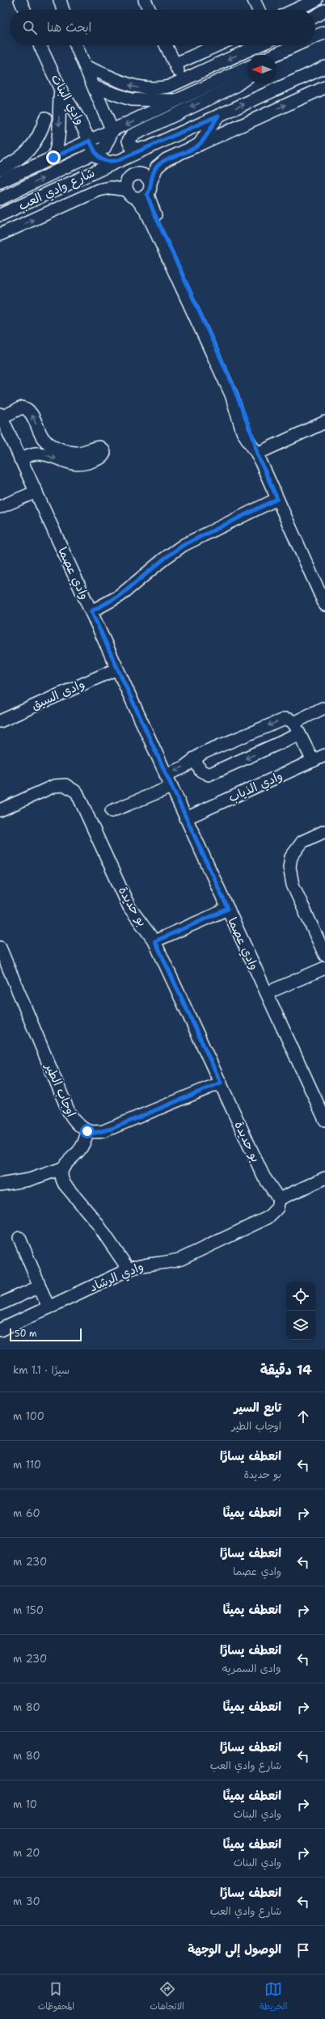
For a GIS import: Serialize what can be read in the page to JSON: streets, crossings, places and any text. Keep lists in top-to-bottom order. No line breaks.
{"streets":{"street":["وادي البنات","شارع وادي العب","وادي عصما","وادى السيق","وادي الذياب","بو حديدة","اوجاب الطير","وادي الرشاد"]},"crossings":[["وادي عصما","وادى السيق"],["وادي عصما","وادي الذياب"],["بو حديدة","وادي الرشاد"]],"scale_bar":"50 m","north":"left","page":{"search":"ابحث هنا","scale":"50 m","heading":["14 دقيقة","سيرًا · 1.1 km"],"list":[["تابع السير","اوجاب الطير","100 m"],["انعطف يسارًا","بو حديدة","110 m"],["انعطف يمينًا","60 m"],["انعطف يسارًا","وادي عصما","230 m"],["انعطف يمينًا","150 m"],["انعطف يسارًا","وادى السمريه","230 m"],["انعطف يمينًا","80 m"],["انعطف يسارًا","شارع وادي العب","80 m"],["انعطف يمينًا","وادي البنات","10 m"],["انعطف يمينًا","وادي البنات","20 m"],["انعطف يسارًا","شارع وادي العب","30 m"],"الوصول إلى الوجهة"],"nav":["الخريطة","الاتجاهات","المحفوظات"]}}
